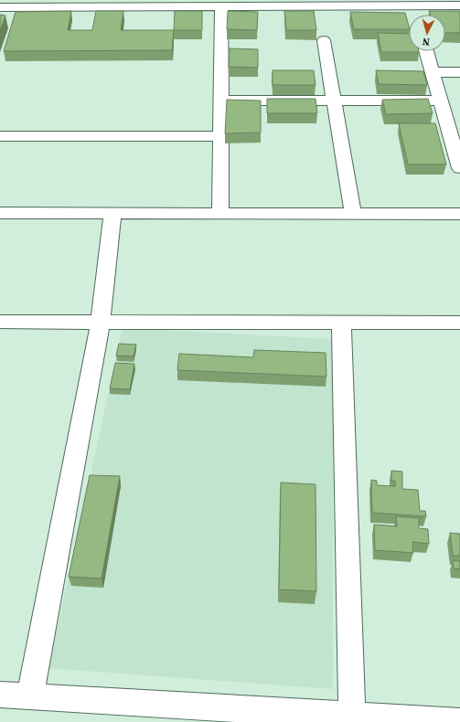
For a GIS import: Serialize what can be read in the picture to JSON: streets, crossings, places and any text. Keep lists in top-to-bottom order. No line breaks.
{"north":"bottom"}
